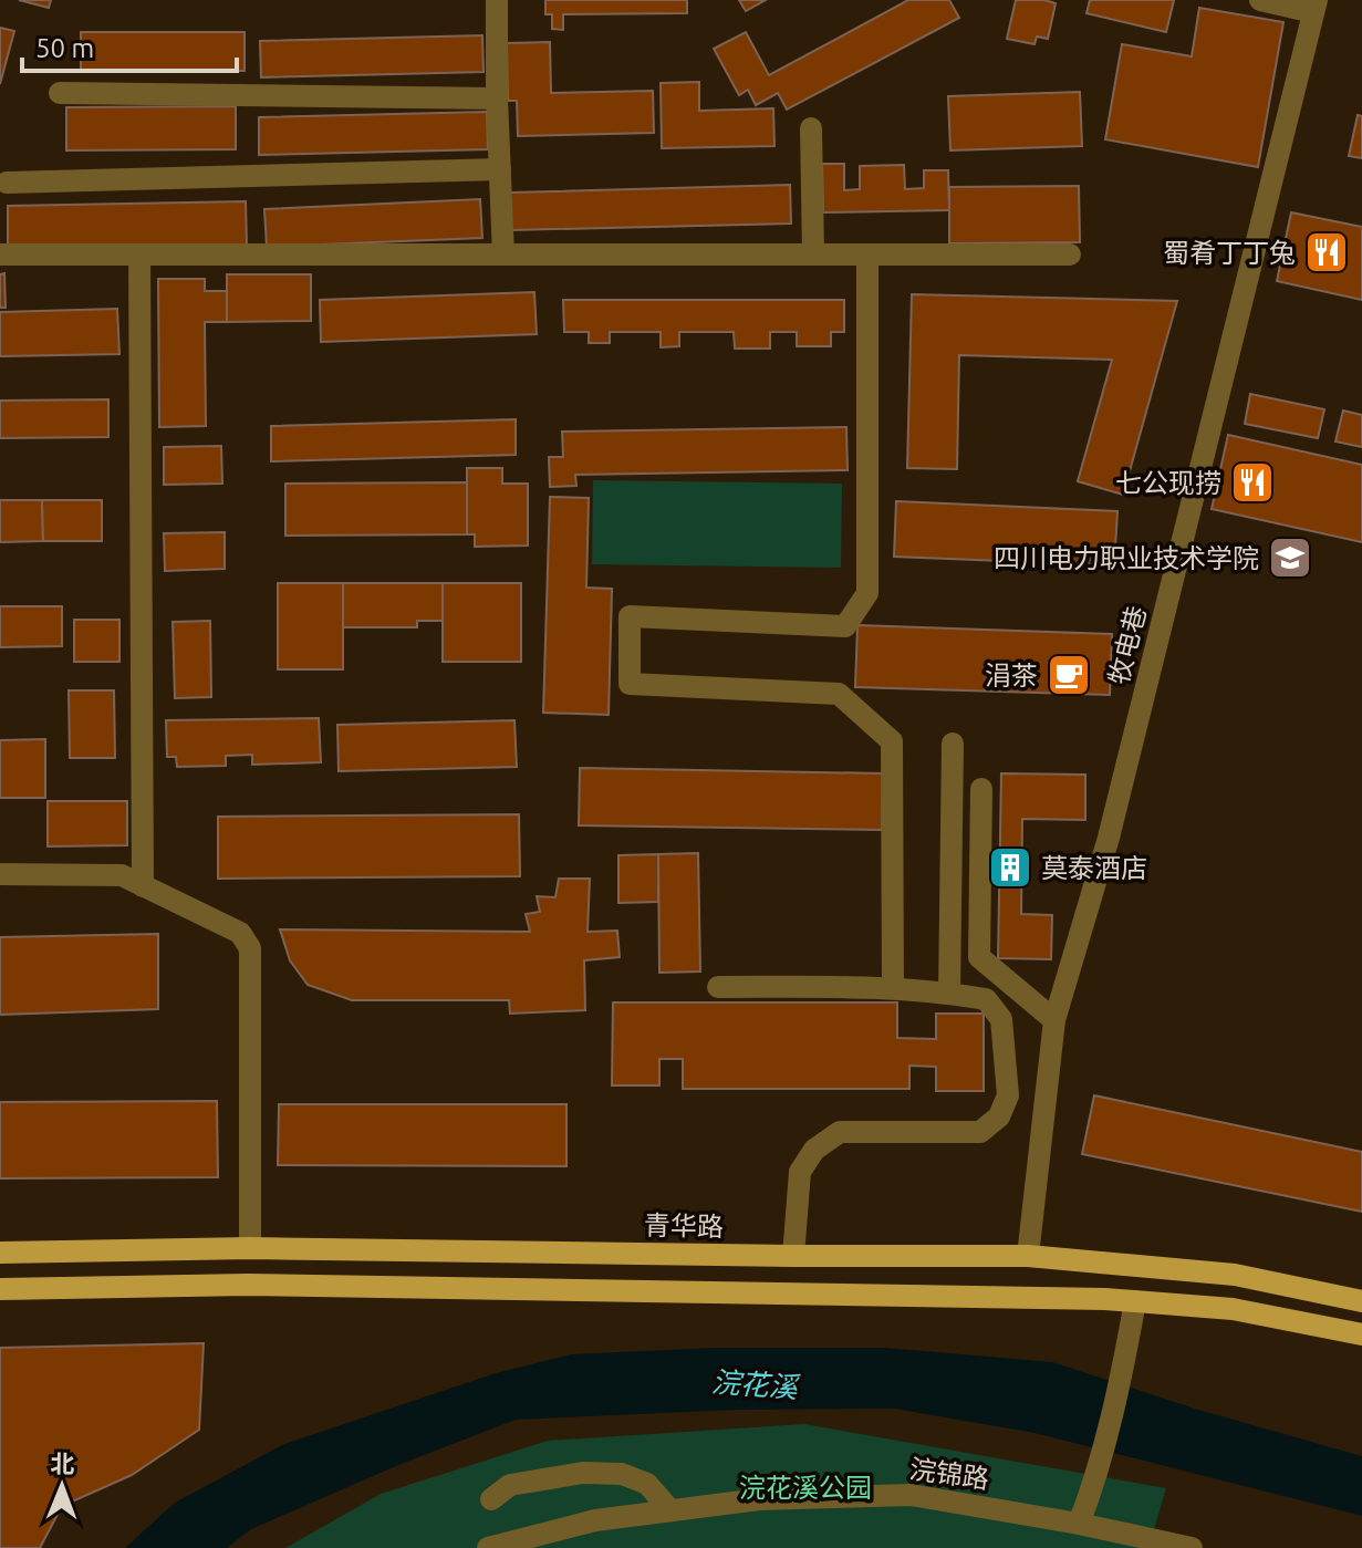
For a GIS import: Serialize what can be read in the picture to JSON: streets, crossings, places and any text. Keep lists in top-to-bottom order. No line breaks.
{"streets":{"main road":["青华路"],"street":["牧电巷","浣锦路"]},"crossings":[["牧电巷","青华路"]],"water":["浣花溪"],"parks":["浣花溪公园"],"places":{"restaurant":["蜀肴丁丁兔","七公现捞"],"school or university":["四川电力职业技术学院"],"cafe":["涓茶"],"building":["莫泰酒店"]},"scale_bar":"50 m","north":"top"}
